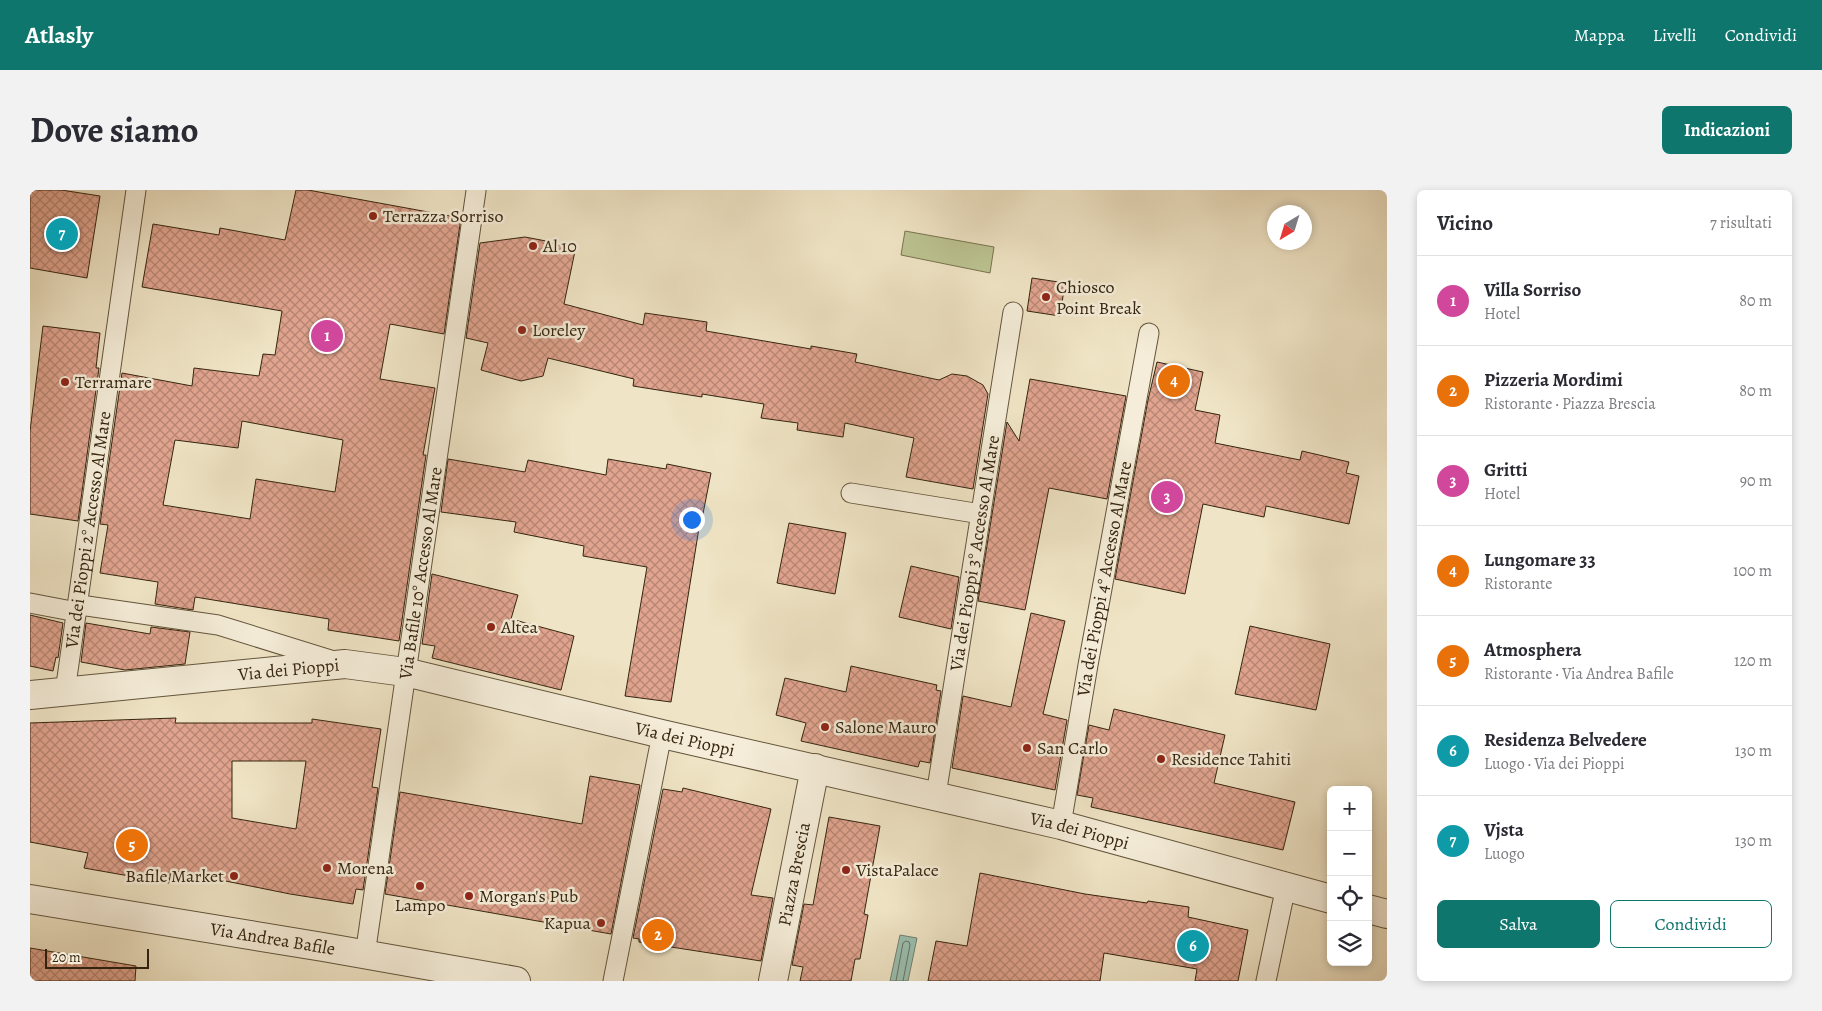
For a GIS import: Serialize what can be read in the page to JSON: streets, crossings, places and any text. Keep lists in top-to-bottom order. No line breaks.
{"streets":{"street":["Via dei Pioppi","Piazza Brescia","Via Andrea Bafile"],"lane":["Via dei Pioppi 2° Accesso Al Mare","Via dei Pioppi 3° Accesso Al Mare","Via Bafile 10° Accesso Al Mare","Via dei Pioppi 4° Accesso Al Mare"]},"crossings":[["Via dei Pioppi 2° Accesso Al Mare","Via dei Pioppi"],["Via dei Pioppi 3° Accesso Al Mare","Via dei Pioppi"],["Via Bafile 10° Accesso Al Mare","Via dei Pioppi"],["Via Bafile 10° Accesso Al Mare","Via Andrea Bafile"],["Via dei Pioppi 4° Accesso Al Mare","Via dei Pioppi"],["Via dei Pioppi","Piazza Brescia"]],"places":["Terrazza Sorriso","Al 10","Chiosco Point Break","Loreley","Terramare","Altea","Salone Mauro","San Carlo","Residence Tahiti","Morena","VistaPalace","Bafile Market","Lampo","Morgan's Pub","Kapua"],"scale_bar":"20 m","north":"bottom left","page":{"header":"Atlasly","nav":["Mappa","Livelli","Condividi"],"title":"Dove siamo","buttons":["Indicazioni",["Salva","Condividi"]],"heading":["Vicino","7 risultati"],"pins":["7","1","4","3","5","2","6"],"list":[{"mark":"1","name":"Villa Sorriso","note":"Hotel","value":"80 m"},{"mark":"2","name":"Pizzeria Mordimi","note":"Ristorante · Piazza Brescia","value":"80 m"},{"mark":"3","name":"Gritti","note":"Hotel","value":"90 m"},{"mark":"4","name":"Lungomare 33","note":"Ristorante","value":"100 m"},{"mark":"5","name":"Atmosphera","note":"Ristorante · Via Andrea Bafile","value":"120 m"},{"mark":"6","name":"Residenza Belvedere","note":"Luogo · Via dei Pioppi","value":"130 m"},{"mark":"7","name":"Vjsta","note":"Luogo","value":"130 m"}],"map_buttons":["+","−"],"scale":"20 m"}}
